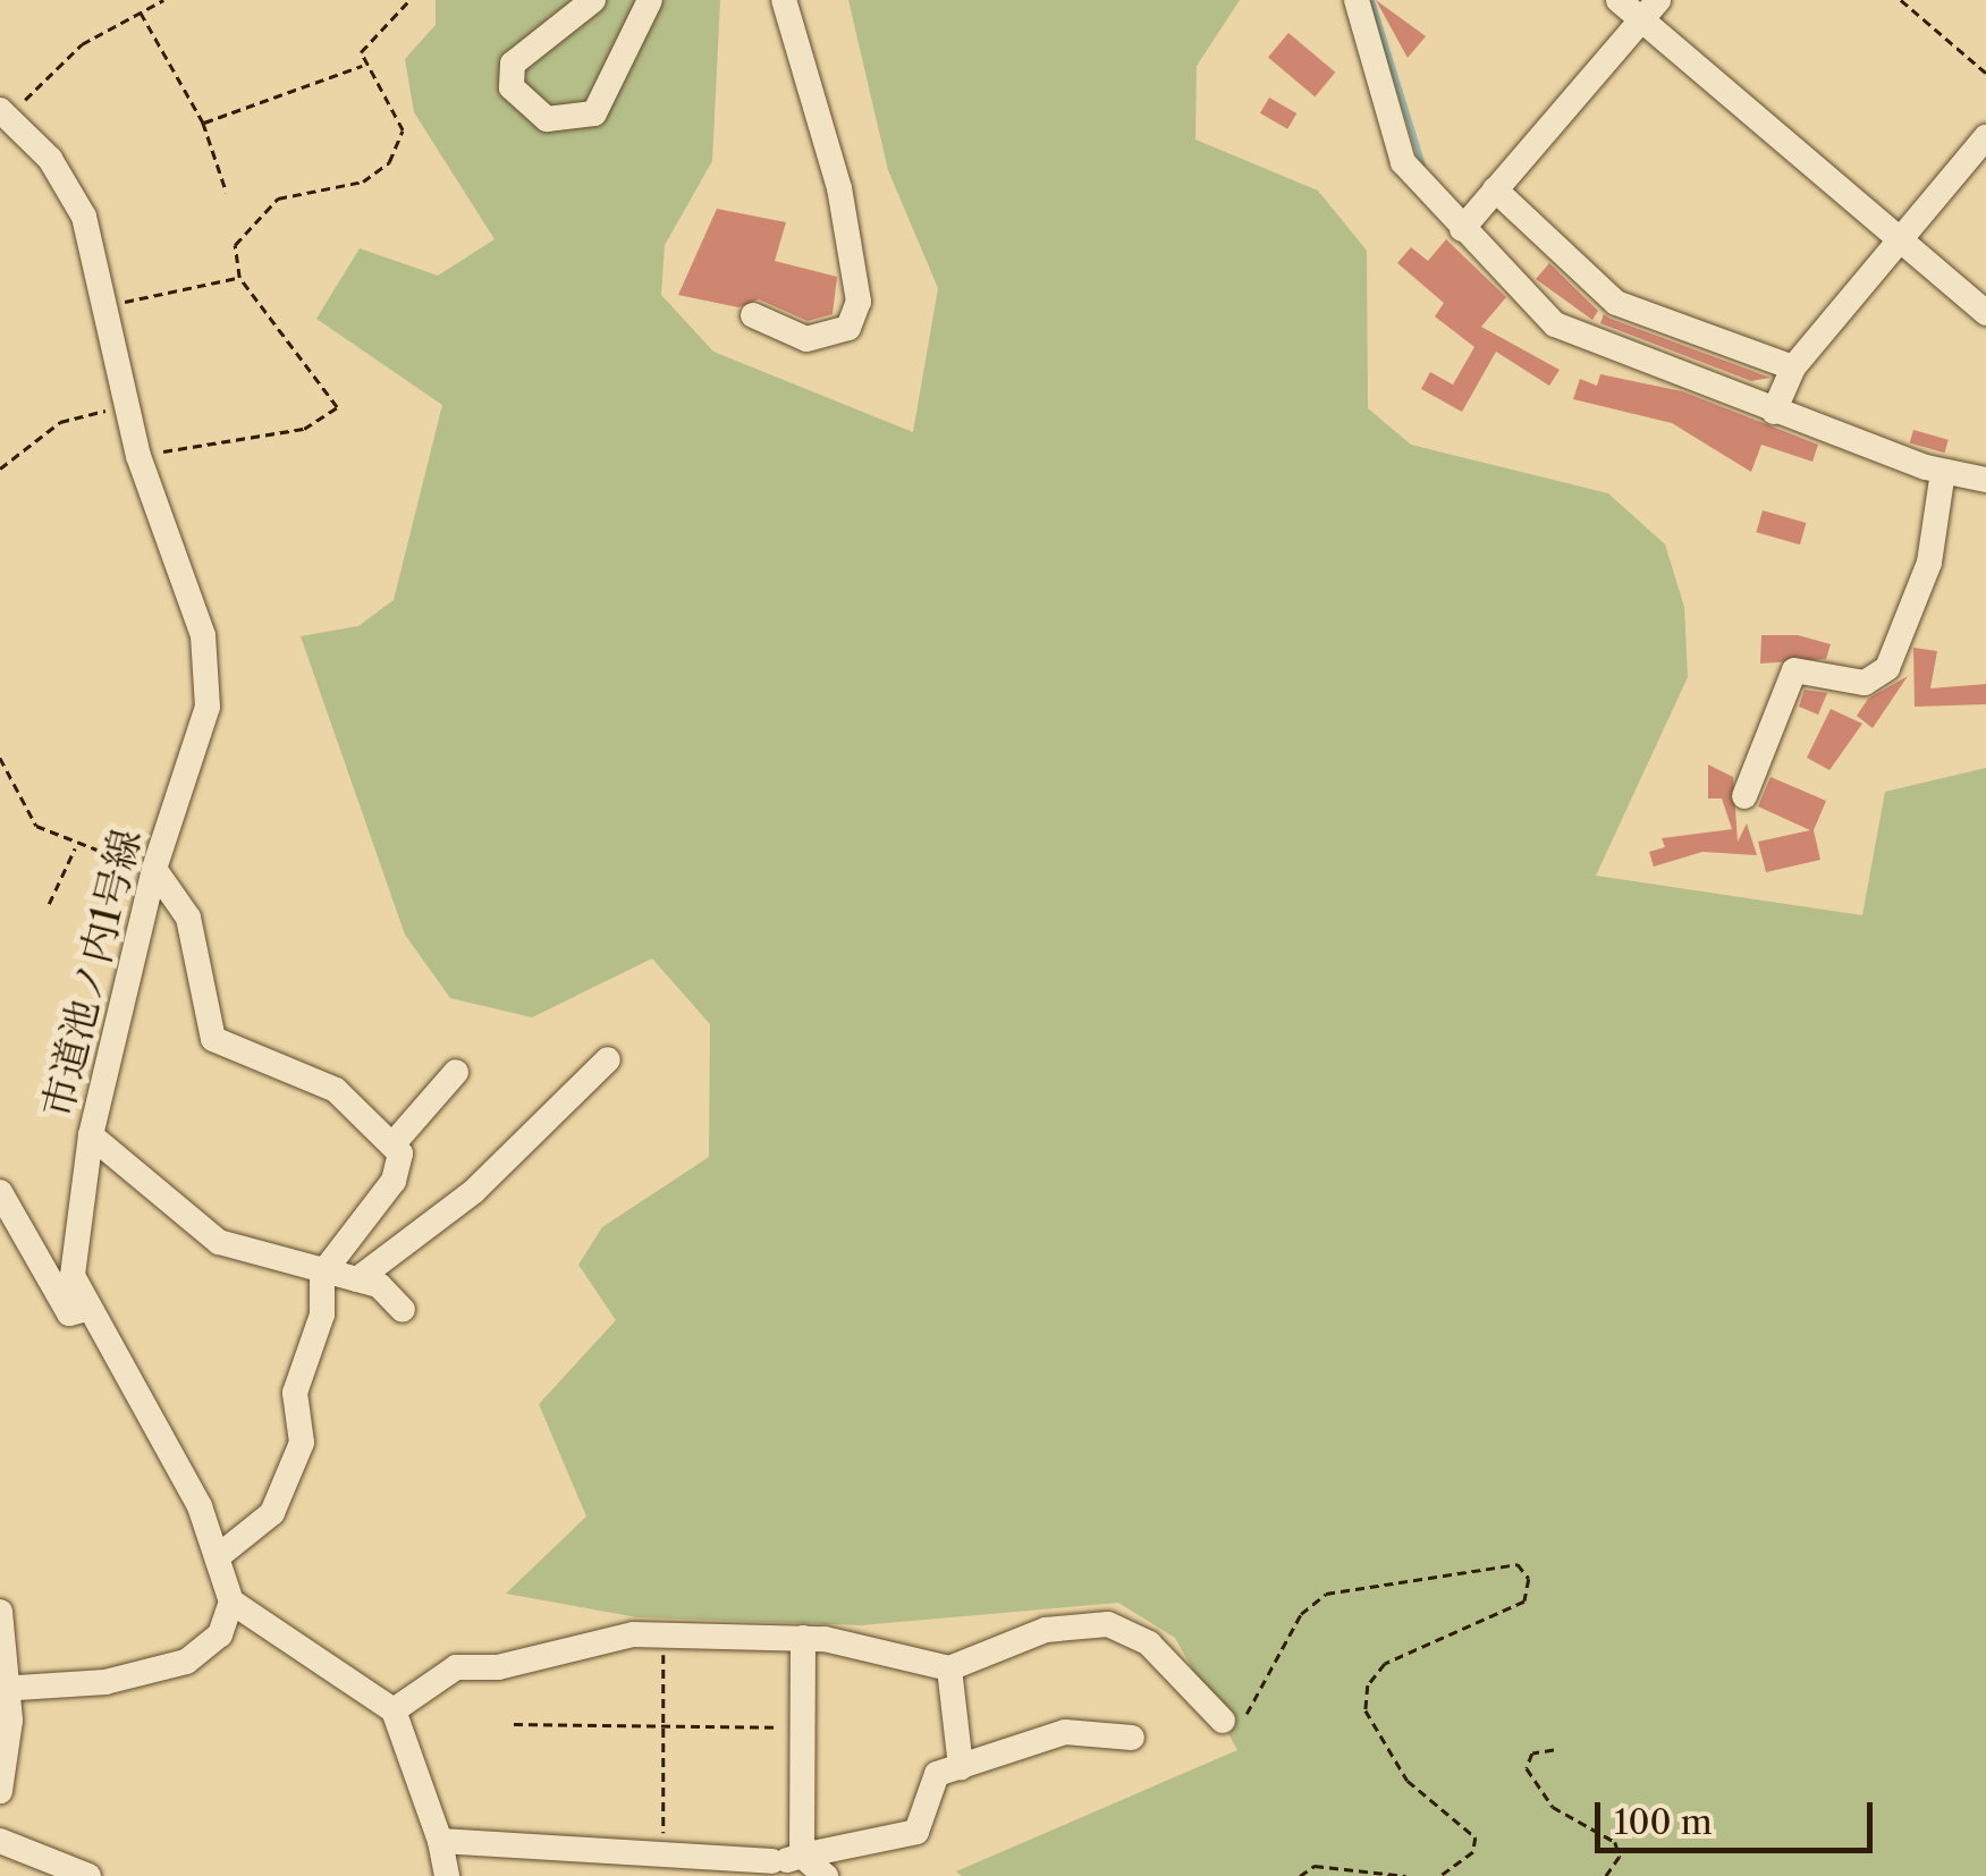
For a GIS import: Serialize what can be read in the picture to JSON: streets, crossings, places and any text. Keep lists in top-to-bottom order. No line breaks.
{"streets":{"street":["市道池ノ内1号線"]},"scale_bar":"100 m"}
